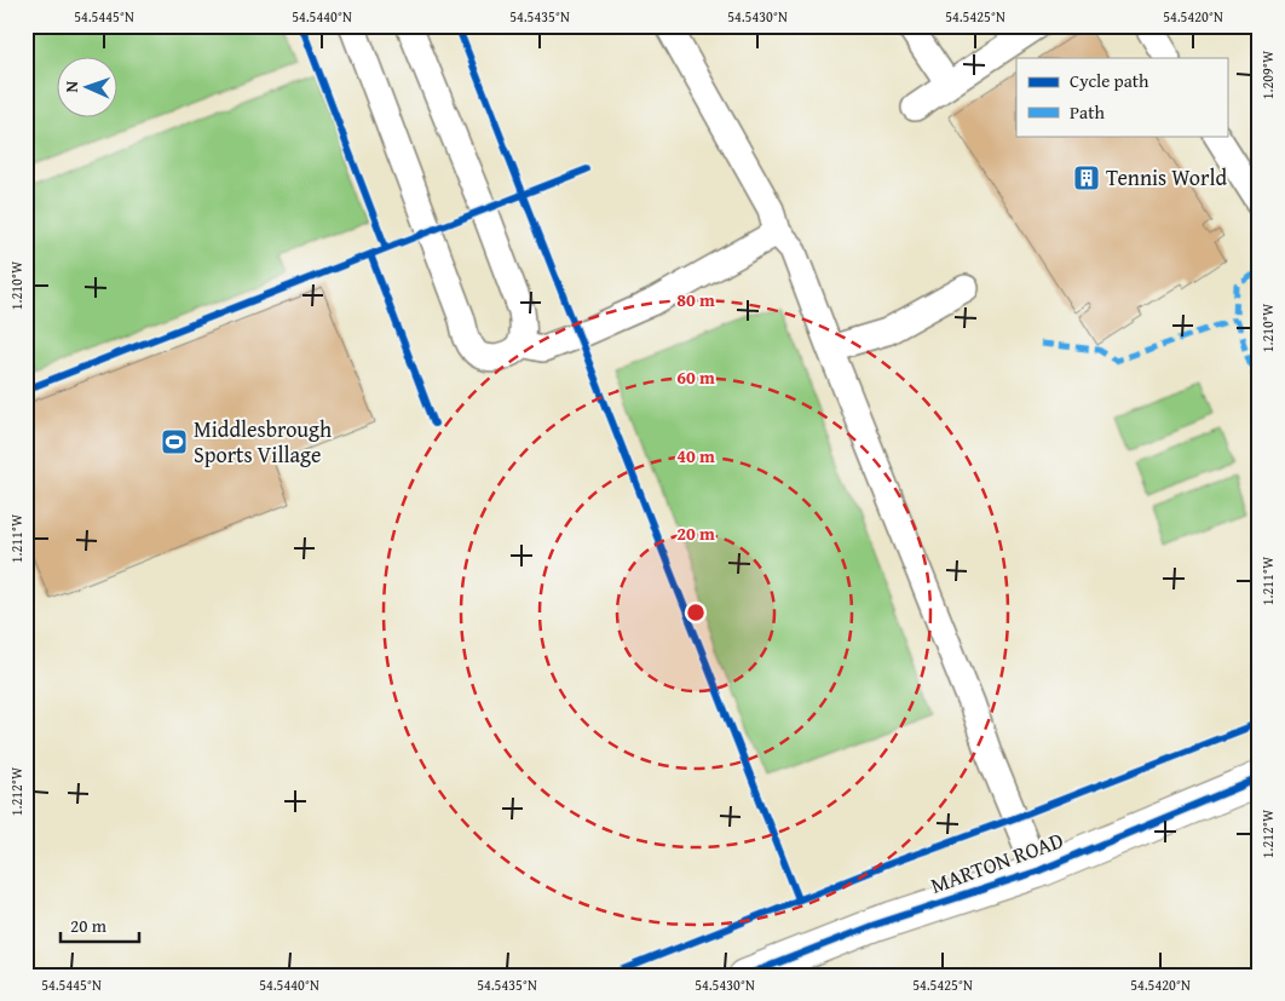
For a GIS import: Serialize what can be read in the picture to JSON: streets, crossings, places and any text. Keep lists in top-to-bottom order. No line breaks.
{"streets":{"main road":["MARTON ROAD"]},"places":{"building":["Tennis World"],"sports":["Middlesbrough Sports Village"]},"legend":["Cycle path","Path"],"scale_bar":"20 m","north":"left","coordinates":["54.5445°N","54.5440°N","54.5435°N","54.5430°N","54.5425°N","54.5420°N","1.209°W","1.210°W","1.211°W","1.212°W"],"rings":["80 m","60 m","40 m","20 m"]}
